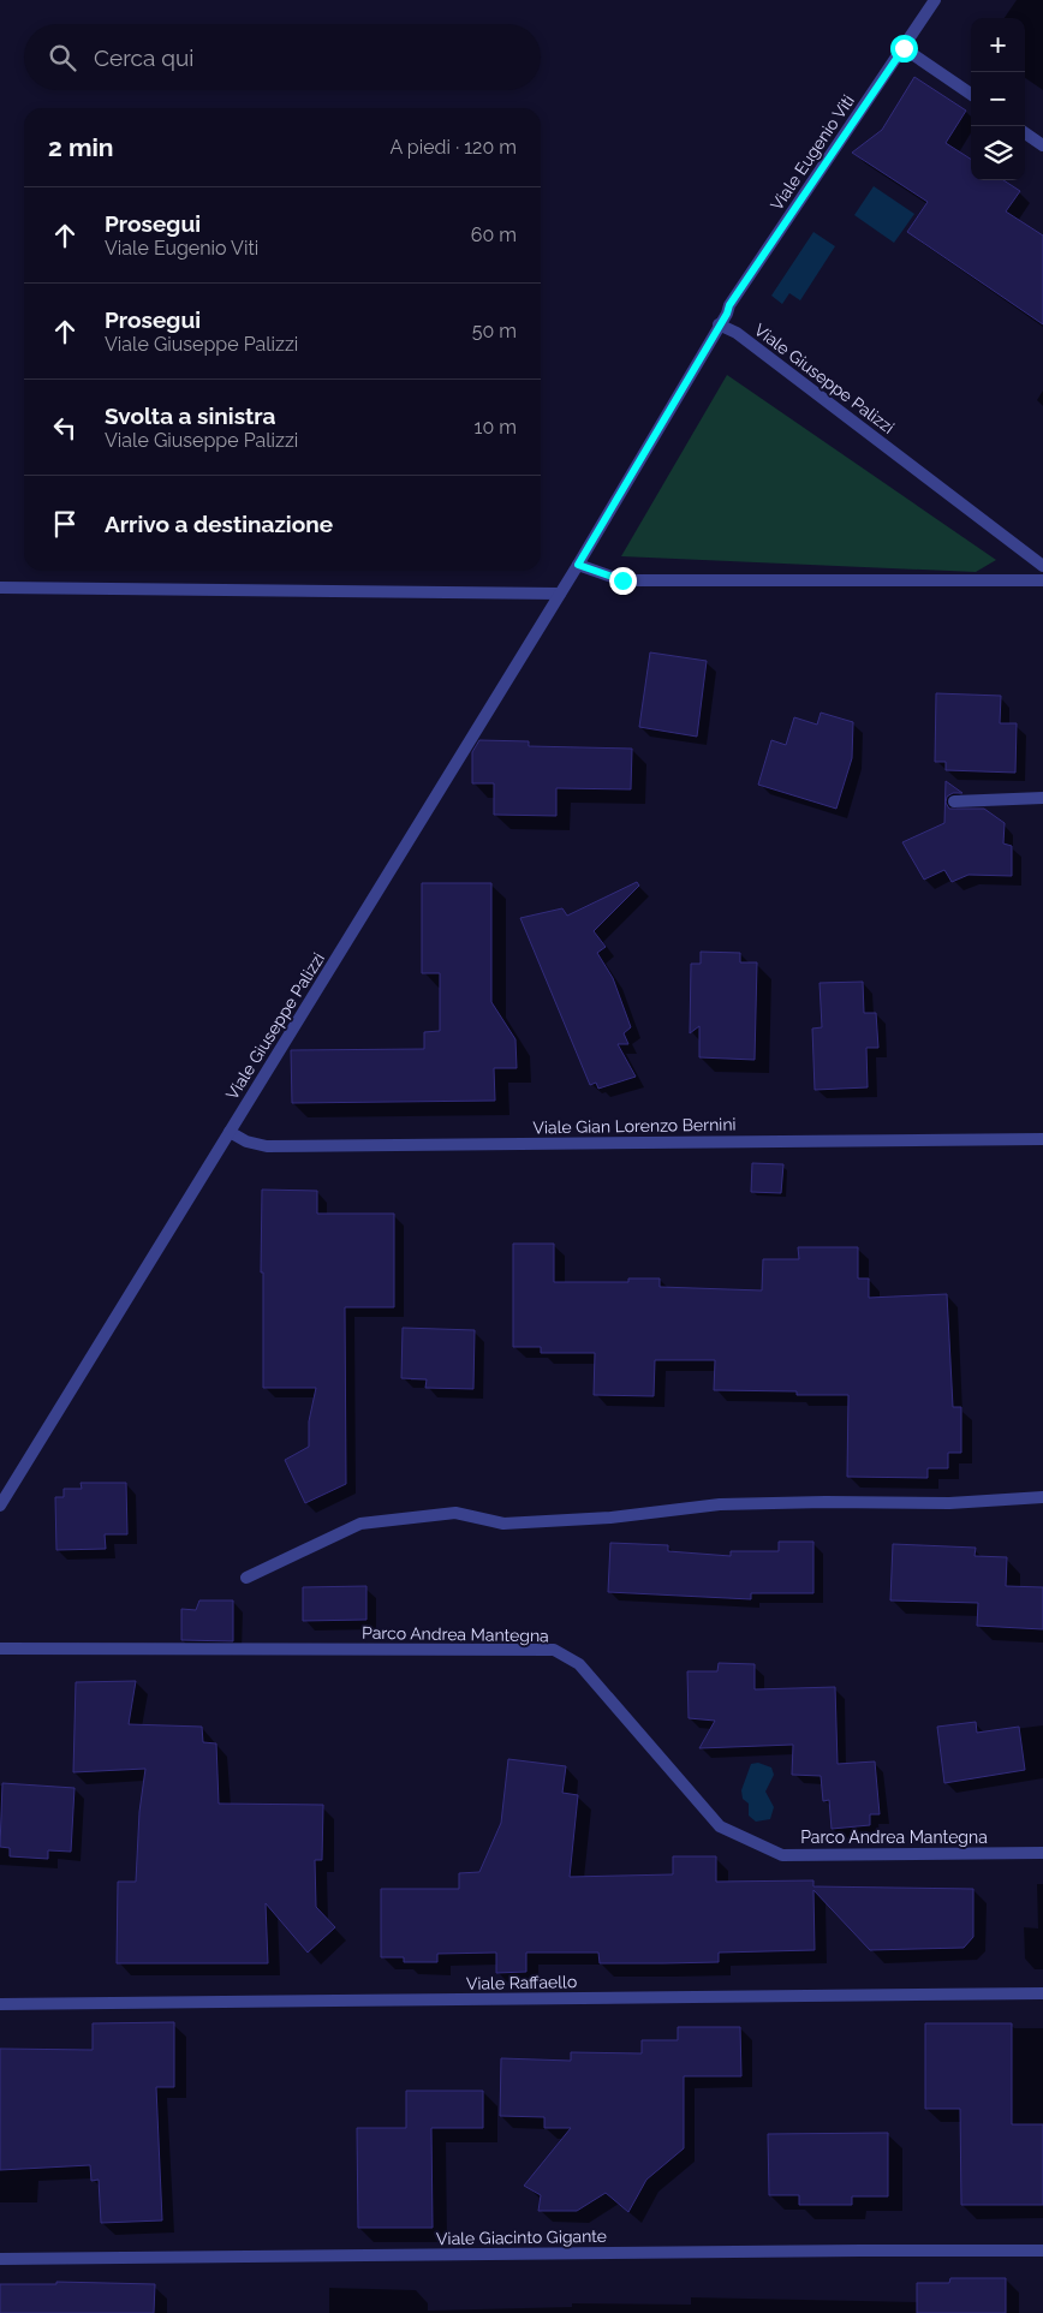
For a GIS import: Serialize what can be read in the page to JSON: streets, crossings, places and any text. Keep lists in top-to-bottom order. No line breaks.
{"streets":{"street":["Viale Eugenio Viti","Viale Giuseppe Palizzi","Viale Gian Lorenzo Bernini","Parco Andrea Mantegna","Viale Raffaello","Viale Giacinto Gigante"]},"crossings":[["Viale Eugenio Viti","Viale Giuseppe Palizzi"],["Viale Giuseppe Palizzi","Viale Gian Lorenzo Bernini"]],"page":{"map_buttons":["+","−"],"search":"Cerca qui","heading":["2 min","A piedi · 120 m"],"list":[["Prosegui","Viale Eugenio Viti","60 m"],["Prosegui","Viale Giuseppe Palizzi","50 m"],["Svolta a sinistra","Viale Giuseppe Palizzi","10 m"],"Arrivo a destinazione"]}}
